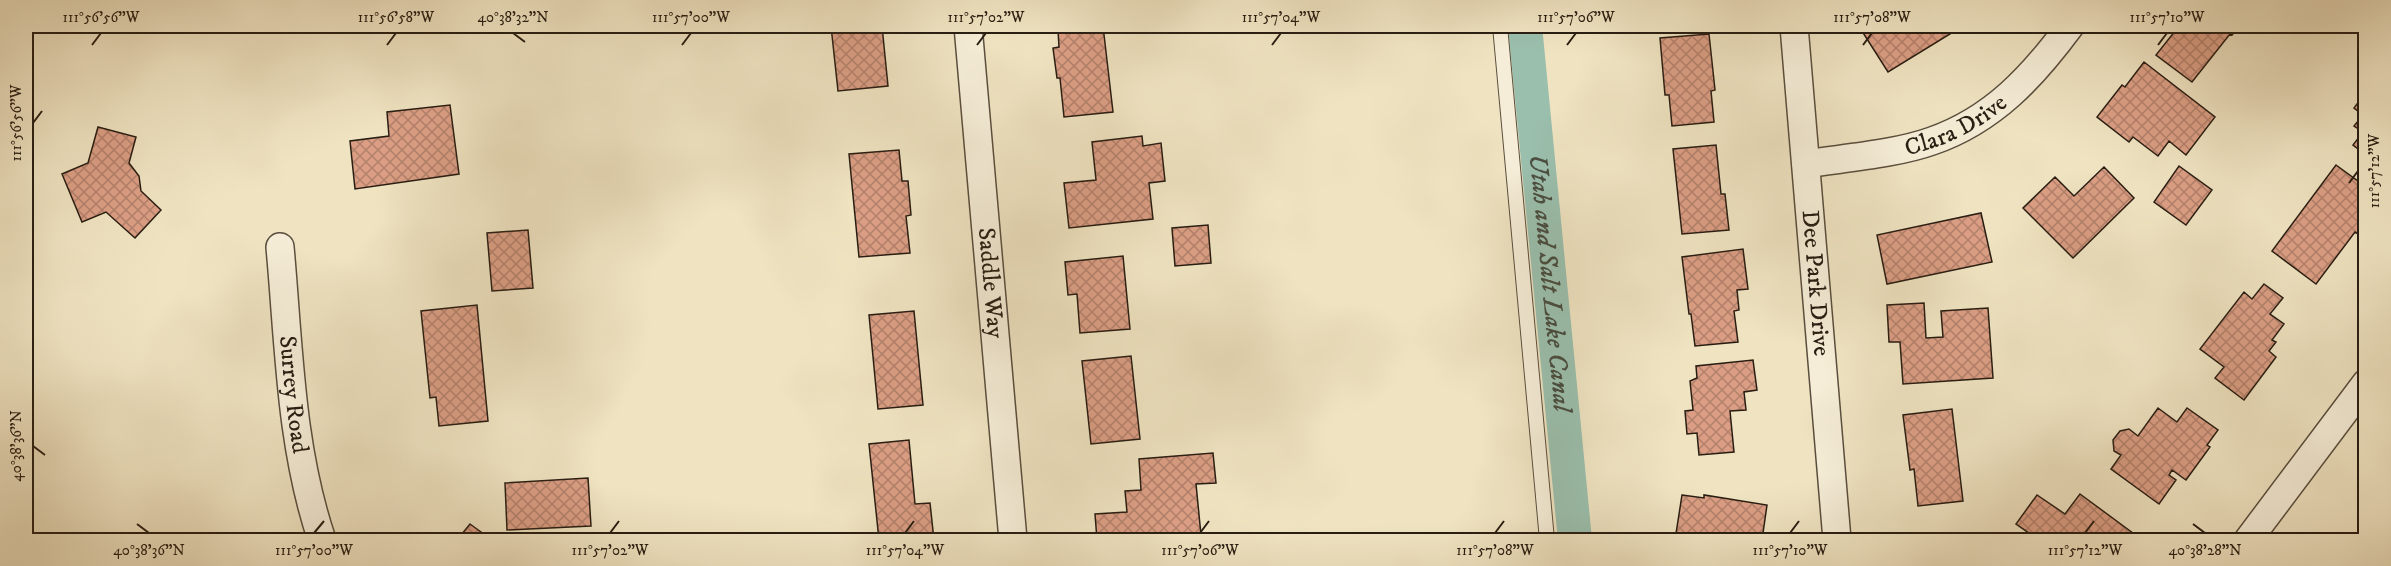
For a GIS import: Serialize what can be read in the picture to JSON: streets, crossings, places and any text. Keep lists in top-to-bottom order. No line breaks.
{"streets":{"street":["Clara Drive","Saddle Way","Dee Park Drive","Surrey Road"]},"crossings":[["Clara Drive","Dee Park Drive"]],"water":["Utah and Salt Lake Canal"],"coordinates":["111°56'56\"W","111°56'58\"W","40°38'32\"N","111°57'00\"W","111°57'02\"W","111°57'04\"W","111°57'06\"W","111°57'08\"W","111°57'10\"W","111°57'12\"W","40°38'36\"N","40°38'28\"N"]}
